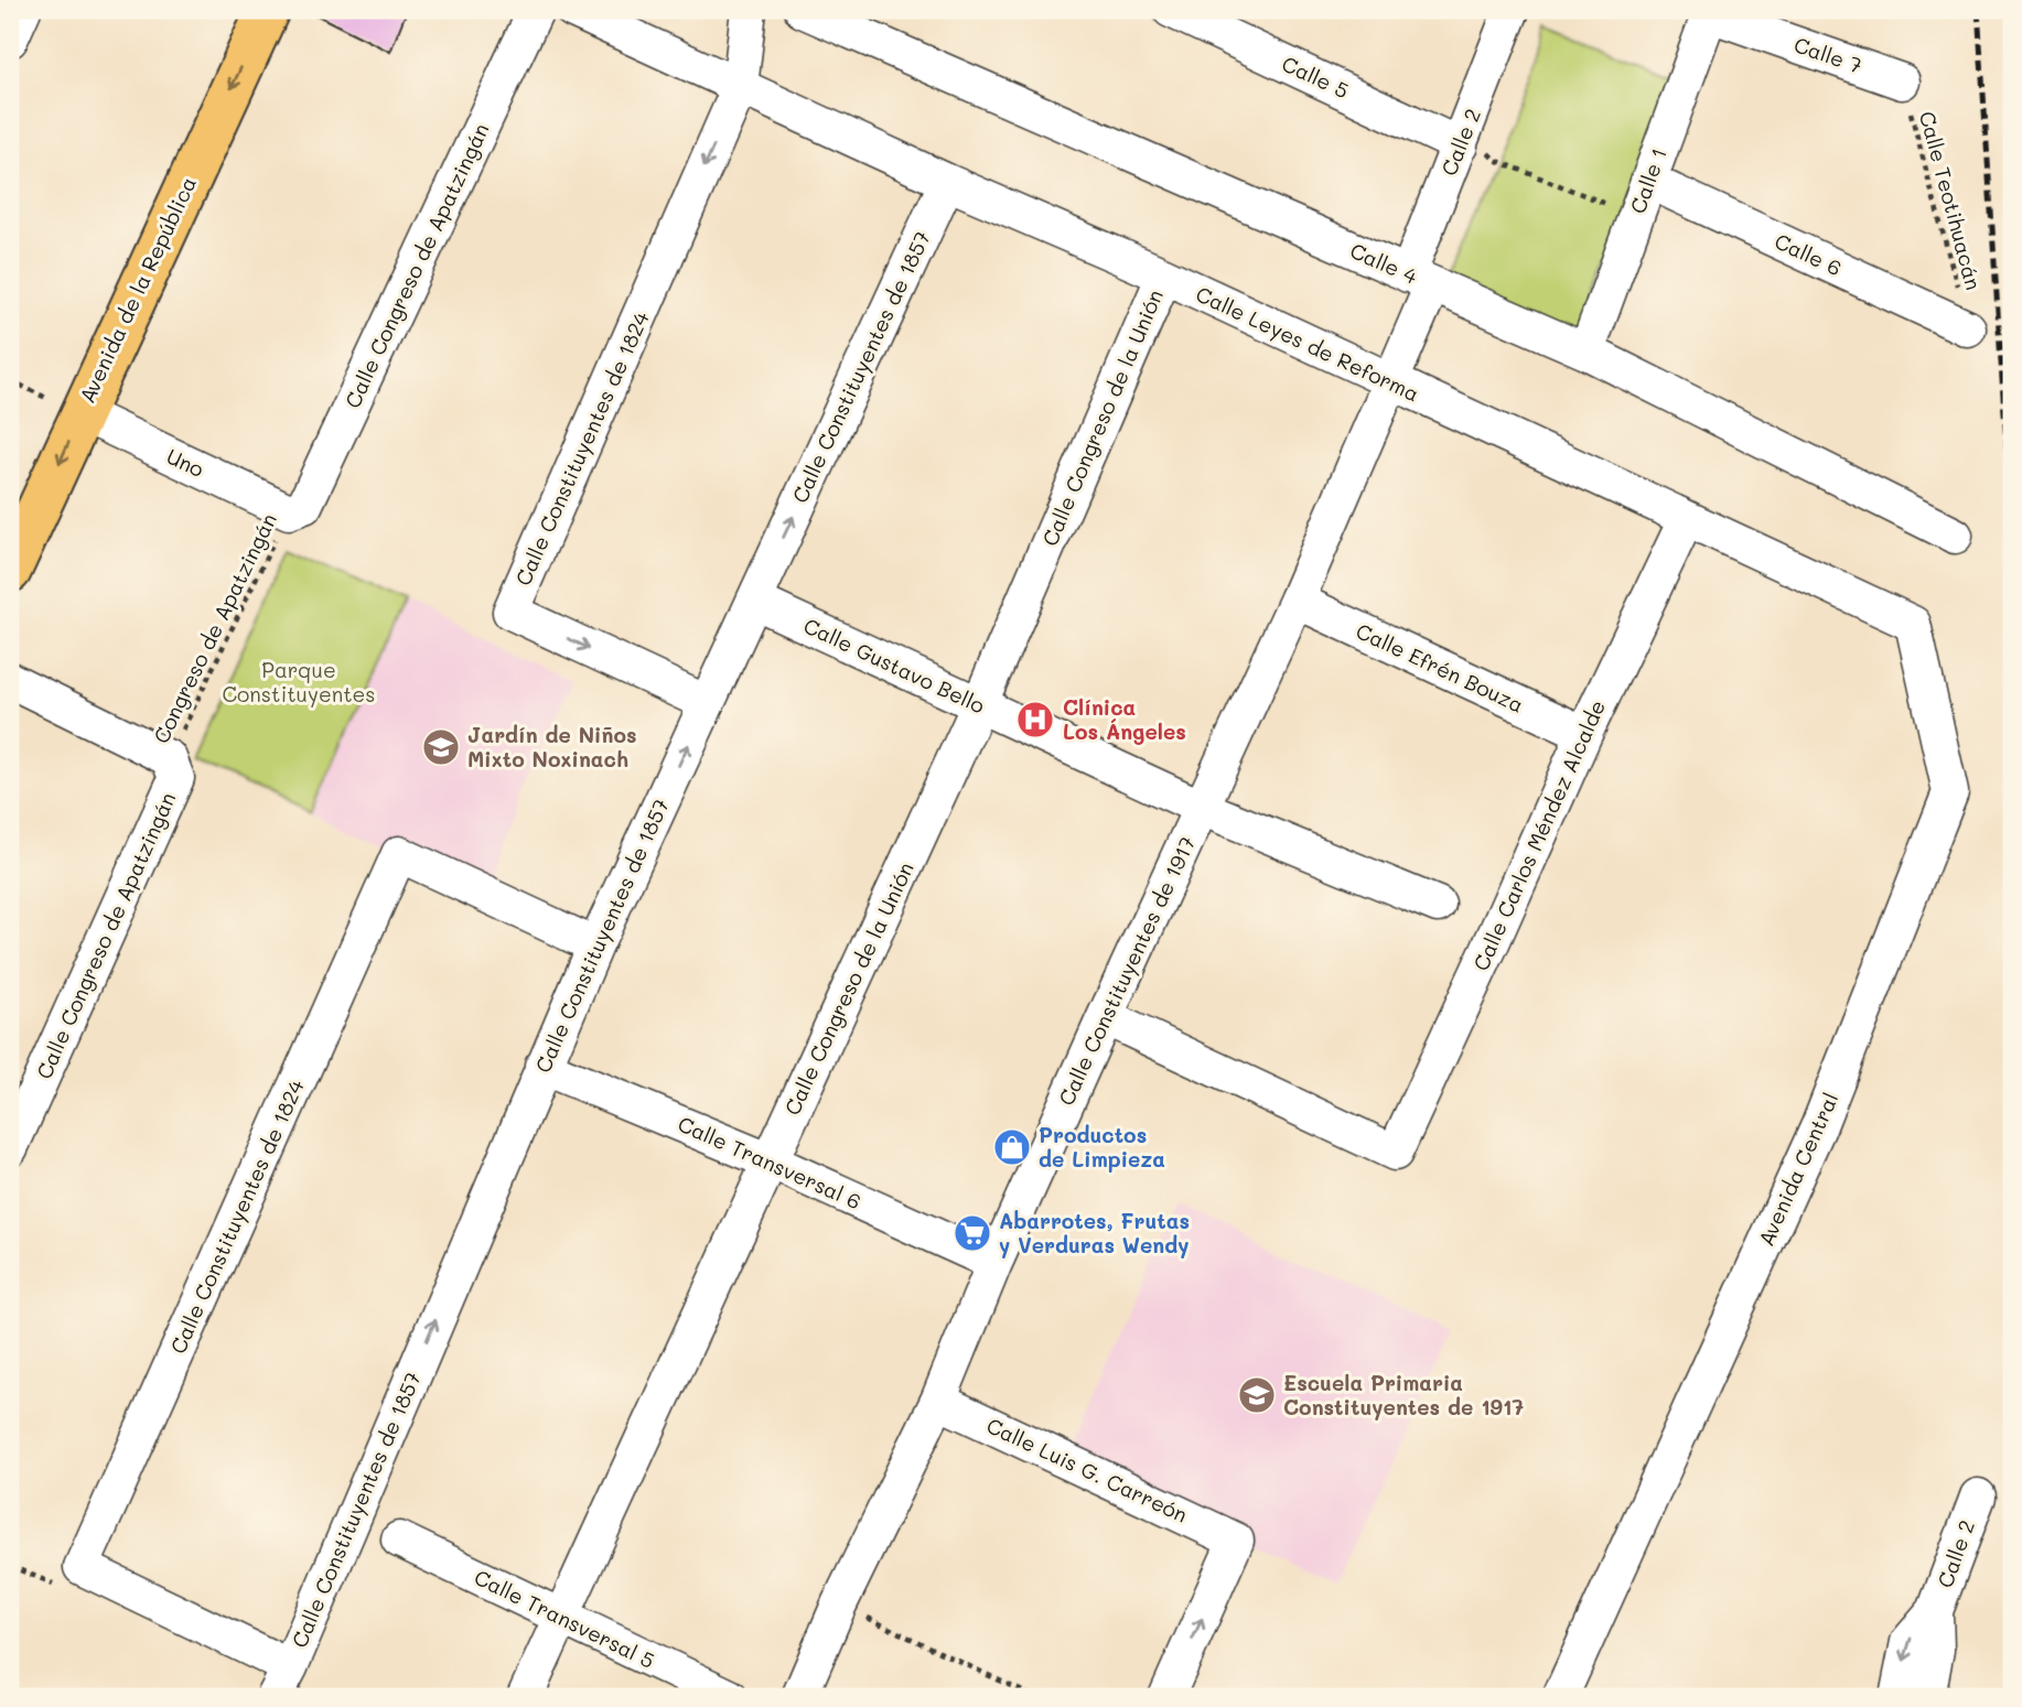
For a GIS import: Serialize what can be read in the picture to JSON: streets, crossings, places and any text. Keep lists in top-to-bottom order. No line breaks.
{"streets":{"main road":["Avenida de la República"],"street":["Calle 7","Calle 5","Calle 2","Calle 1","Calle 6","Calle 4","Calle Congreso de Apatzingán","Calle Leyes de Reforma","Calle Constituyentes de 1857","Calle Congreso de la Unión","Calle Constituyentes de 1824","Uno","Calle Gustavo Bello","Calle Efrén Bouza","Calle Carlos Méndez Alcalde","Calle Constituyentes de 1917","Calle Transversal 6","Avenida Central","Calle Luis G. Carreón","Calle Transversal 5"],"path":["Calle Teotihuacán","Congreso de Apatzingán"]},"crossings":[["Calle 7","Calle 1"],["Calle 7","Calle Teotihuacán"],["Calle 5","Calle 2"],["Calle 2","Calle 4"],["Calle 2","Calle Constituyentes de 1917"],["Calle 1","Calle 6"],["Calle 1","Calle 4"],["Calle Teotihuacán","Calle 6"],["Calle 4","Calle Constituyentes de 1917"],["Calle Congreso de Apatzingán","Uno"],["Calle Congreso de Apatzingán","Congreso de Apatzingán"],["Avenida de la República","Uno"],["Calle Leyes de Reforma","Calle Constituyentes de 1857"],["Calle Leyes de Reforma","Calle Congreso de la Unión"],["Calle Leyes de Reforma","Calle Constituyentes de 1824"],["Calle Leyes de Reforma","Calle Carlos Méndez Alcalde"],["Calle Leyes de Reforma","Calle Constituyentes de 1917"],["Calle Leyes de Reforma","Avenida Central"],["Calle Constituyentes de 1857","Calle Constituyentes de 1824"],["Calle Constituyentes de 1857","Calle Gustavo Bello"],["Calle Constituyentes de 1857","Calle Transversal 6"],["Calle Congreso de la Unión","Calle Gustavo Bello"],["Calle Congreso de la Unión","Calle Transversal 6"],["Calle Congreso de la Unión","Calle Transversal 5"],["Uno","Congreso de Apatzingán"],["Calle Gustavo Bello","Calle Constituyentes de 1917"],["Calle Efrén Bouza","Calle Carlos Méndez Alcalde"],["Calle Efrén Bouza","Calle Constituyentes de 1917"],["Calle Carlos Méndez Alcalde","Calle Constituyentes de 1917"],["Calle Constituyentes de 1917","Calle Transversal 6"],["Calle Constituyentes de 1917","Calle Luis G. Carreón"]],"one_way":["Avenida de la República","Calle Constituyentes de 1857"],"parks":["Parque Constituyentes"],"places":{"hospital":["Clínica Los Ángeles"],"school or university":["Jardín de Niños Mixto Noxinach","Escuela Primaria Constituyentes de 1917"],"shop":["Productos de Limpieza"],"supermarket":["Abarrotes, Frutas y Verduras Wendy"]}}
